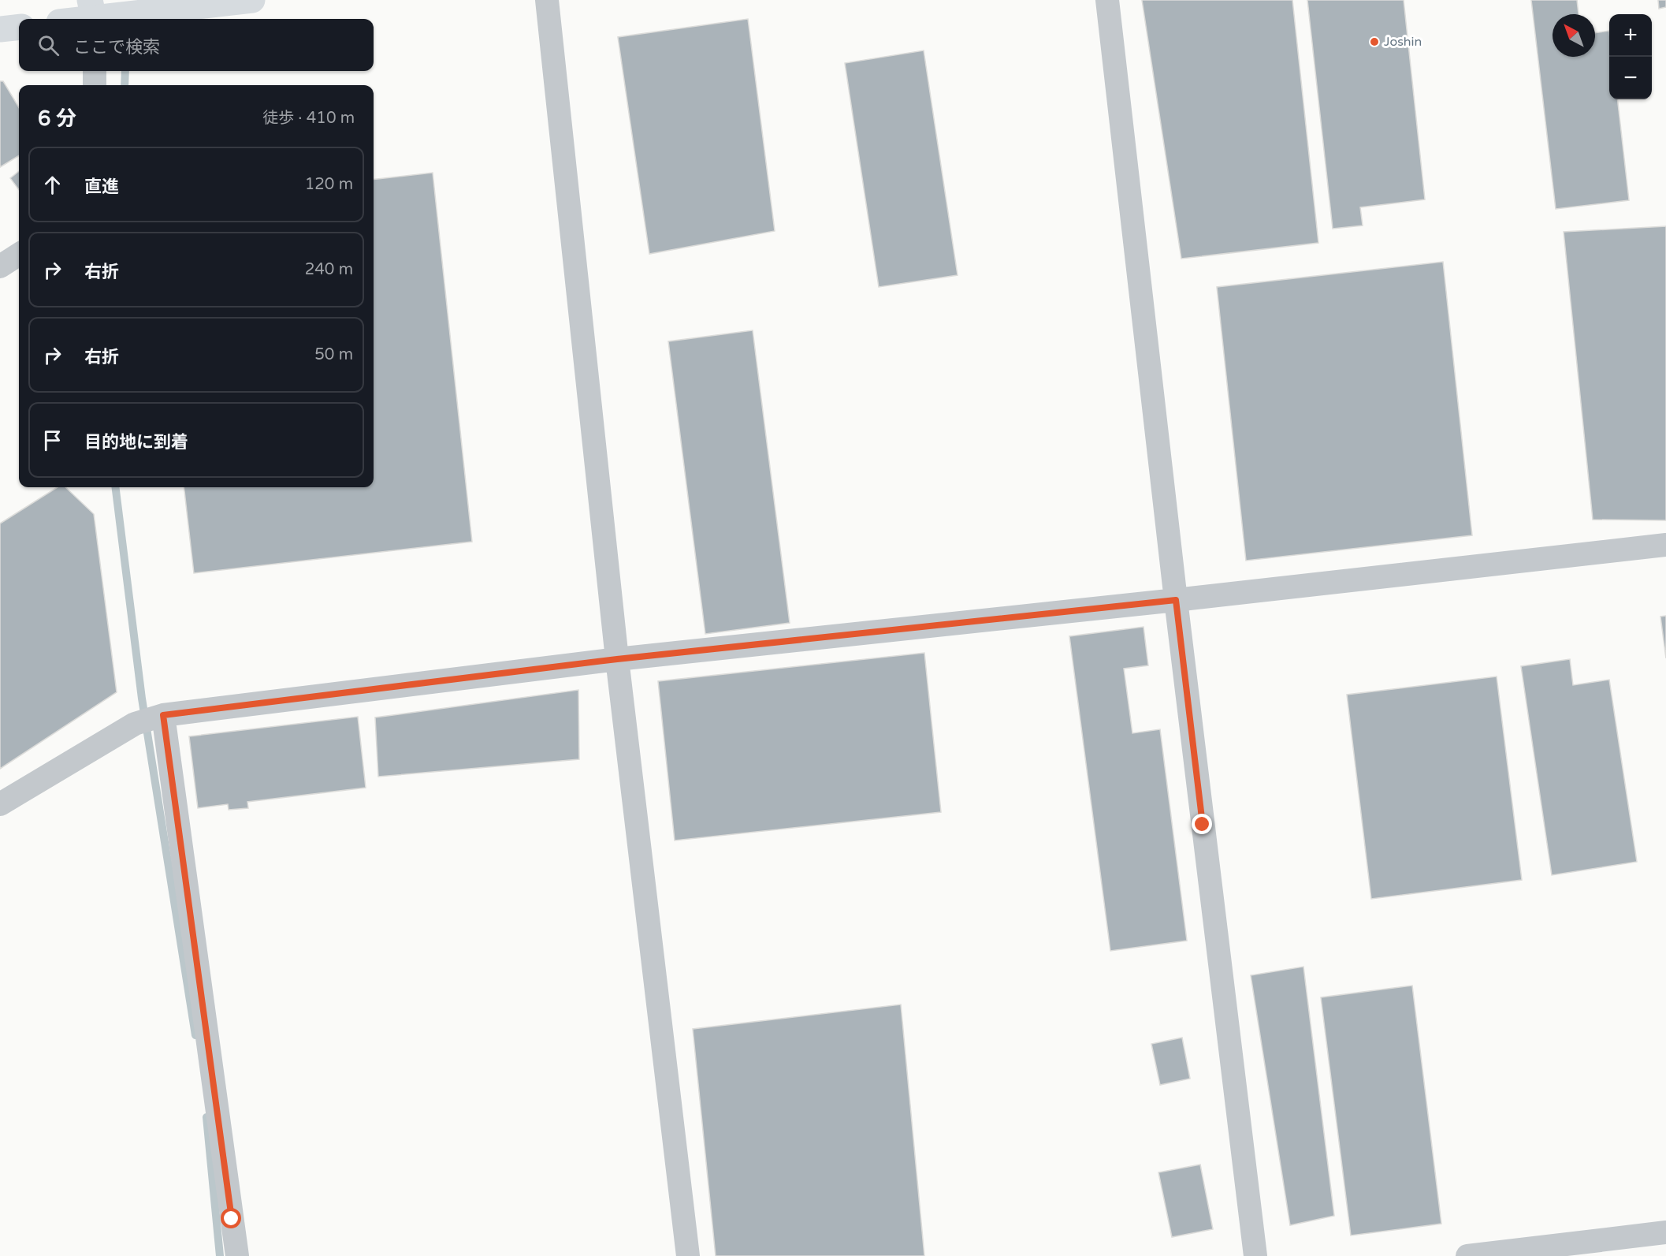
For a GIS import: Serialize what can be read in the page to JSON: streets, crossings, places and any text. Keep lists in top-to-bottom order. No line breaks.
{"places":["Joshin"],"north":"top left","page":{"map_buttons":["+","−"],"search":"ここで検索","heading":["6 分","徒歩 · 410 m"],"list":[["直進","120 m"],["右折","240 m"],["右折","50 m"],"目的地に到着"]}}
